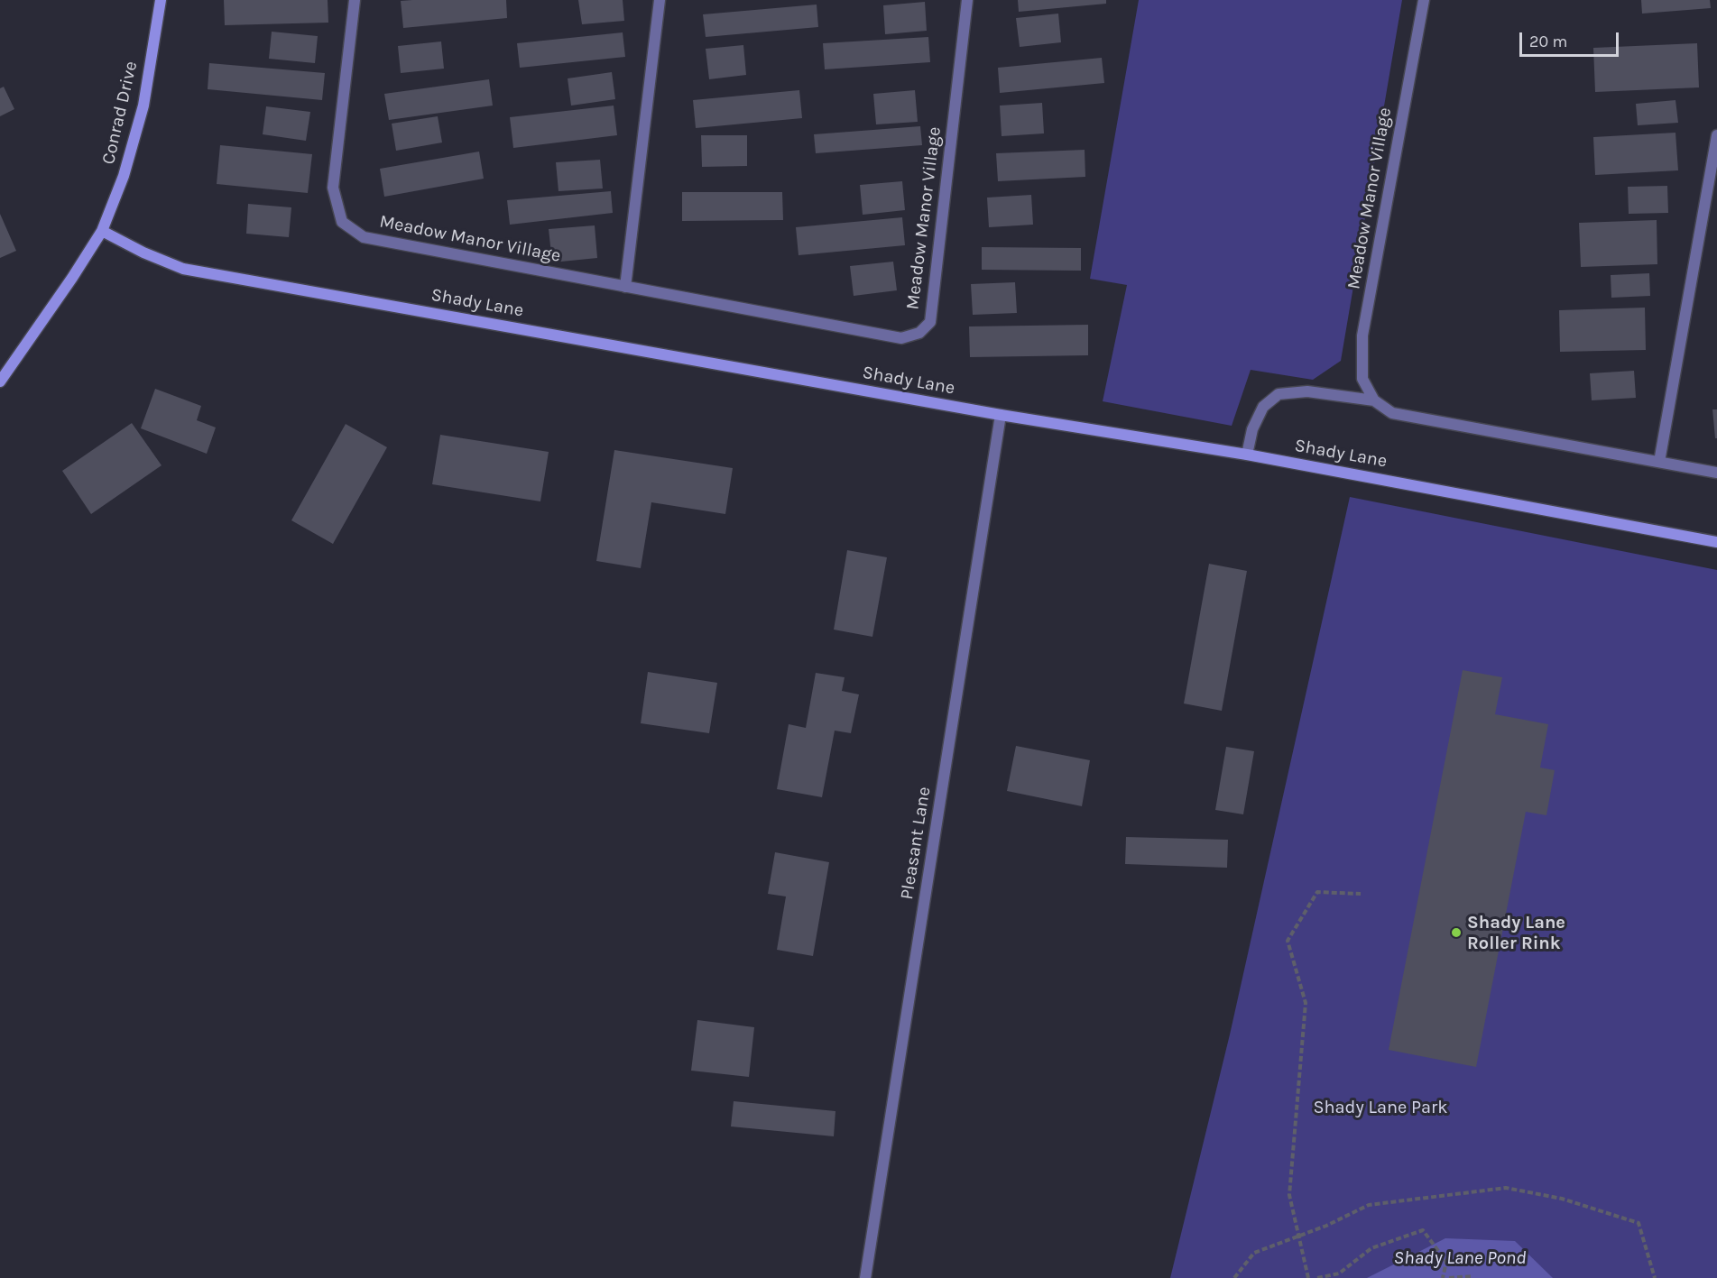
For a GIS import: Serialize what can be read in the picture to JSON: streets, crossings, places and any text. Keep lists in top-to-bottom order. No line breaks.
{"streets":{"main road":["Conrad Drive","Shady Lane"],"street":["Meadow Manor Village","Pleasant Lane"]},"crossings":[["Conrad Drive","Shady Lane"],["Shady Lane","Pleasant Lane"]],"water":["Shady Lane Pond"],"parks":["Shady Lane Park"],"places":["Shady Lane Roller Rink"],"scale_bar":"20 m"}
